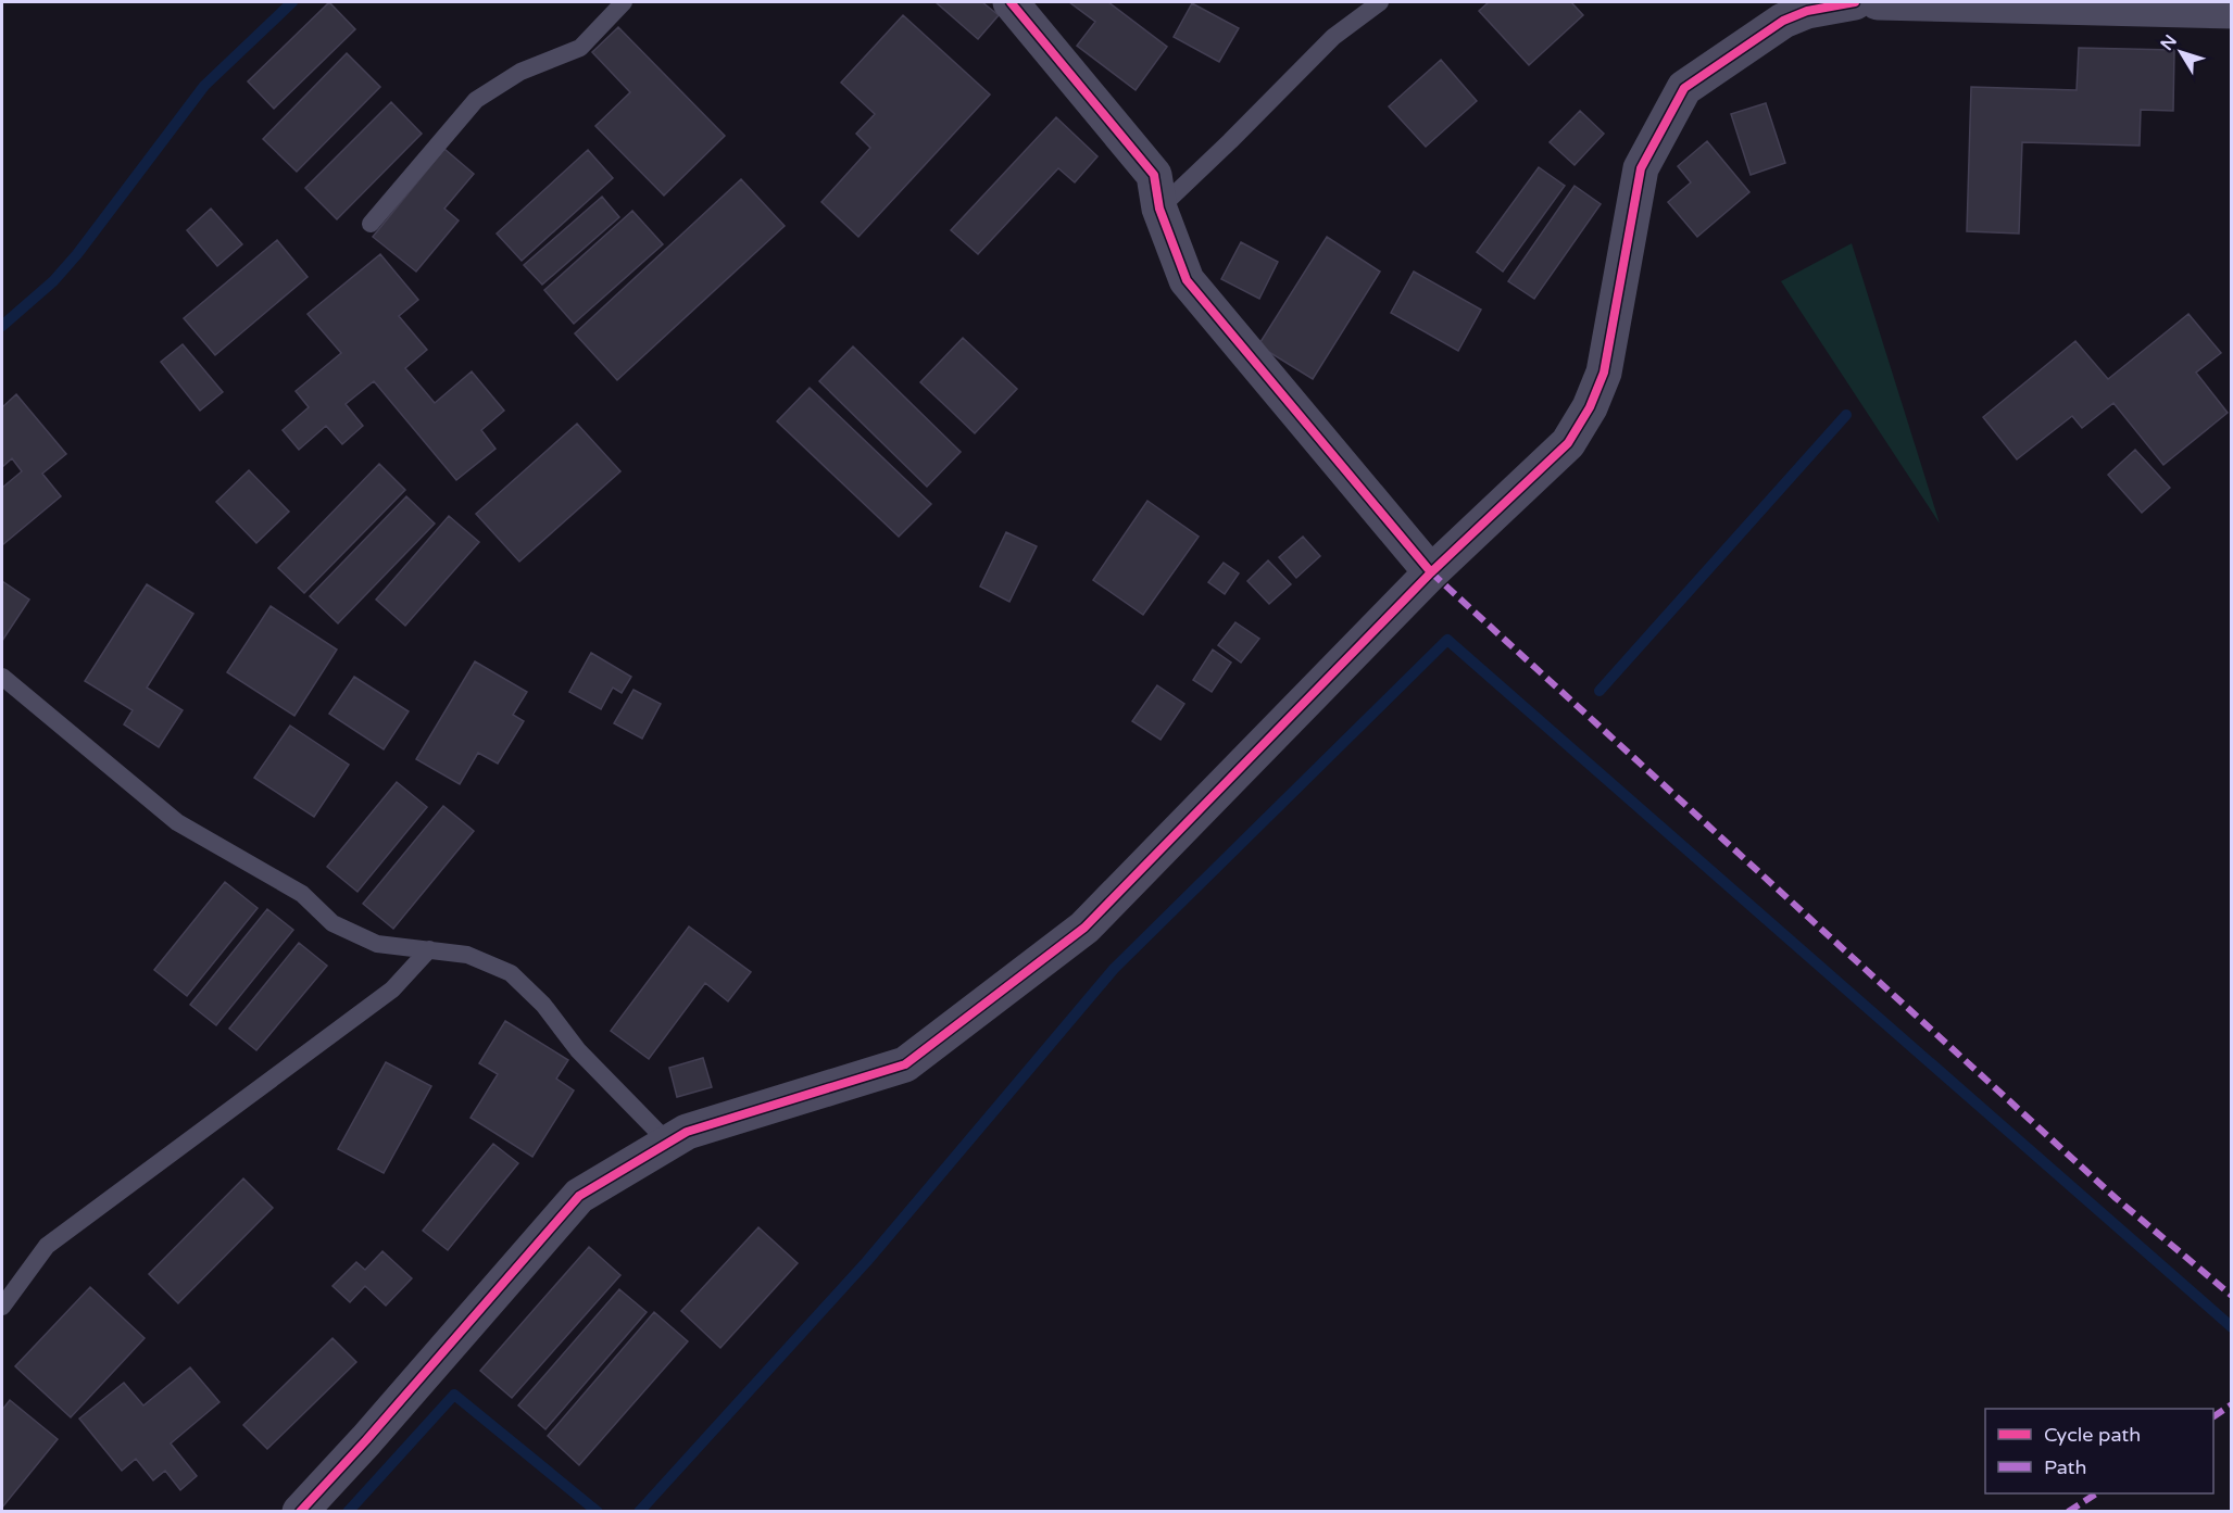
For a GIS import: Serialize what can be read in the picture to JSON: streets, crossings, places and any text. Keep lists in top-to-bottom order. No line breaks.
{"legend":["Cycle path","Path"],"north":"top left"}
